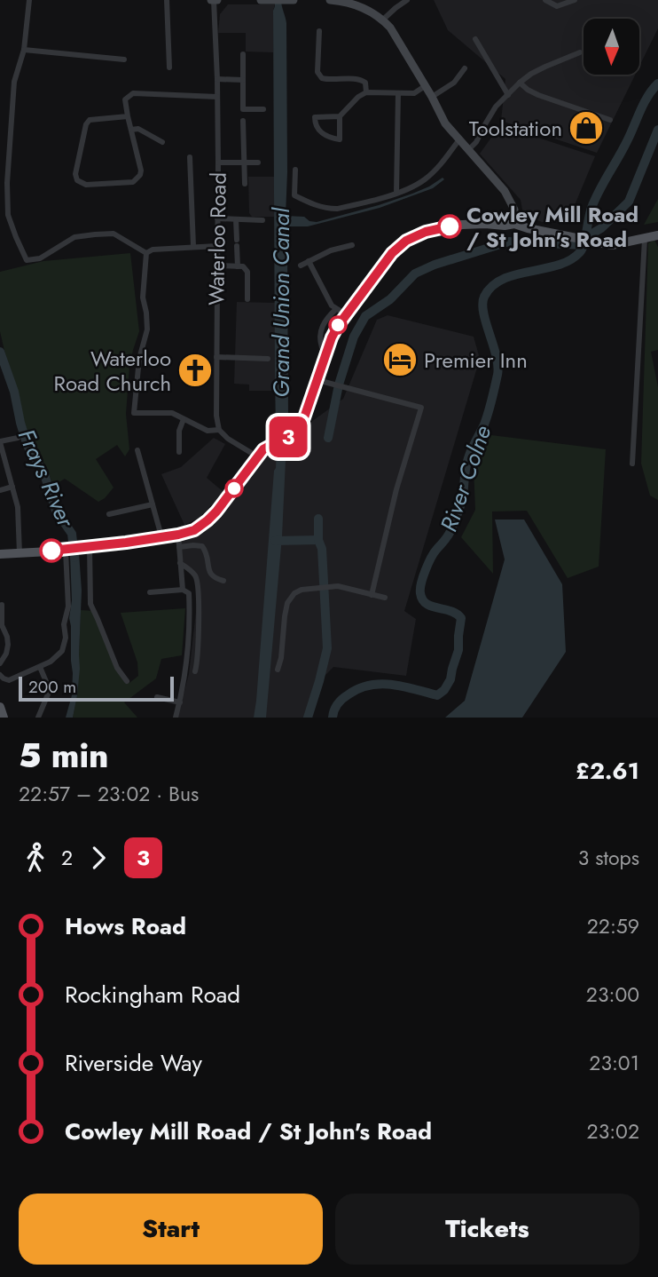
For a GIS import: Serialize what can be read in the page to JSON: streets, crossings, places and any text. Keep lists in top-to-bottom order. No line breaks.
{"streets":{"street":["Waterloo Road"]},"water":["Grand Union Canal","Frays River","River Colne"],"places":{"shop":["Toolstation"],"other":["Cowley Mill Road / St John's Road"],"hotel":["Premier Inn"],"church":["Waterloo Road Church"]},"lines":["bus line 3"],"scale_bar":"200 m","north":"bottom","page":{"on_map":"3","scale":"200 m","heading":["5 min","22:57 – 23:02 · Bus","£2.61"],"legs":["2","3","3 stops"],"list":[{"name":"Hows Road","value":"22:59"},{"name":"Rockingham Road","value":"23:00"},{"name":"Riverside Way","value":"23:01"},{"name":"Cowley Mill Road / St John's Road","value":"23:02"}],"buttons":["Start","Tickets"]}}
